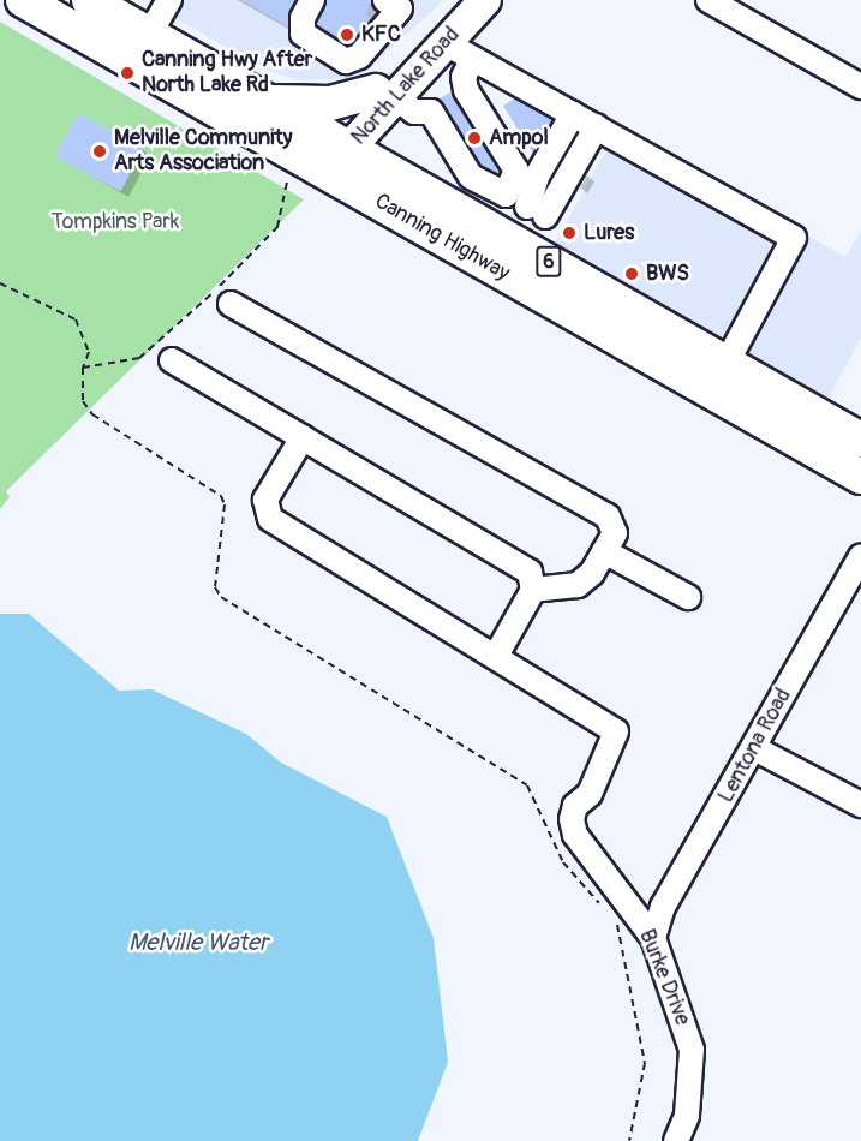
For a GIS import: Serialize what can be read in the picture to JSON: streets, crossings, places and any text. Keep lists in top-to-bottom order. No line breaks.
{"streets":{"highway":["Canning Highway","6"],"main road":["North Lake Road"],"street":["Lentona Road","Burke Drive"]},"crossings":[["North Lake Road","Canning Highway"],["Lentona Road","Burke Drive"]],"water":["Melville Water"],"parks":["Tompkins Park"],"places":["KFC","Canning Hwy After North Lake Rd","Ampol","Melville Community Arts Association","Lures","BWS"]}
